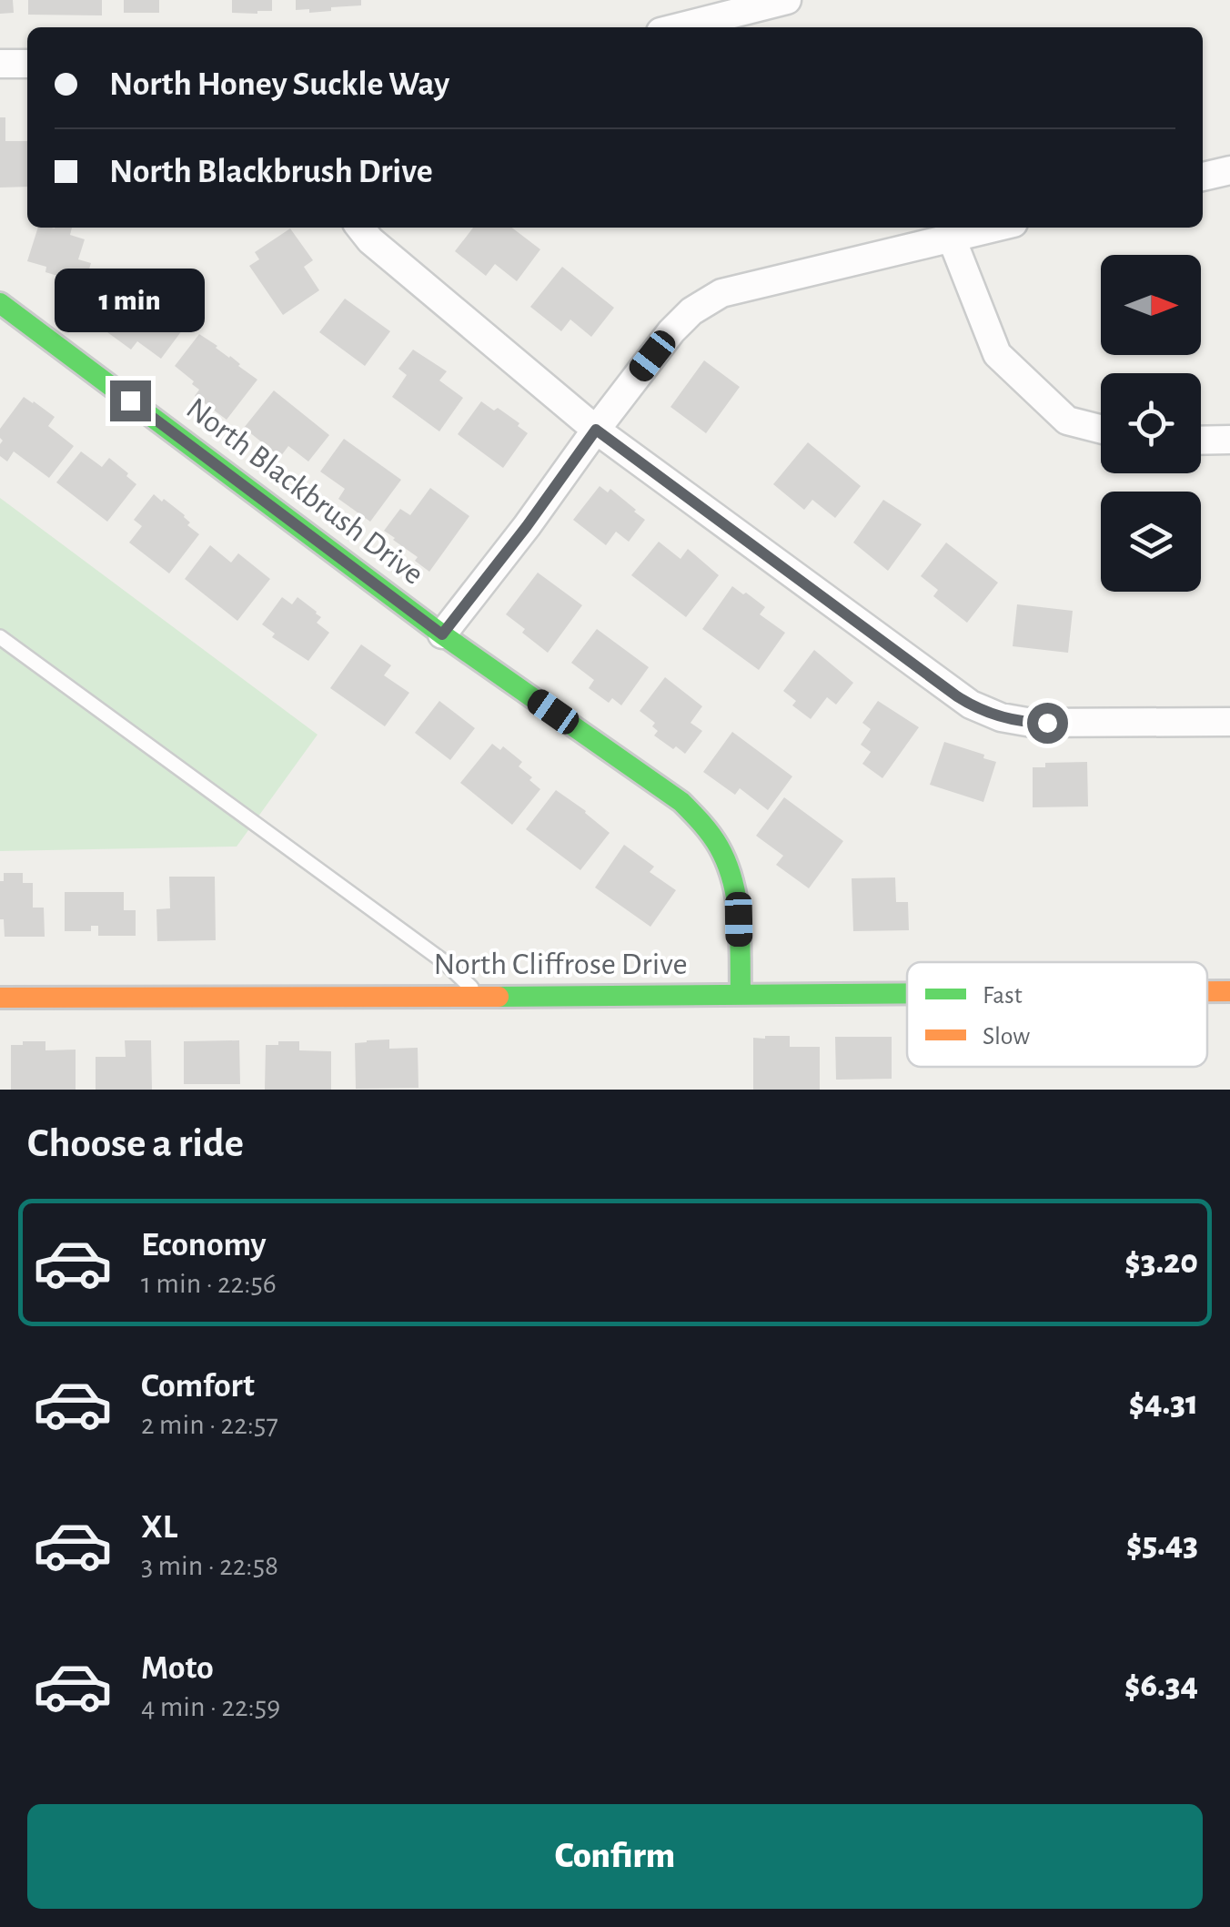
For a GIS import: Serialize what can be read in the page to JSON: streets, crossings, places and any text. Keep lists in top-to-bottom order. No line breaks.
{"streets":{"street":["North Blackbrush Drive","North Cliffrose Drive"]},"crossings":[["North Blackbrush Drive","North Cliffrose Drive"]],"legend":["Fast","Slow"],"north":"right","page":{"banner":["North Honey Suckle Way","North Blackbrush Drive"],"bubble":"1 min","heading":"Choose a ride","list":[{"name":"Economy","note":"1 min · 22:56","value":"$3.20"},{"name":"Comfort","note":"2 min · 22:57","value":"$4.31"},{"name":"XL","note":"3 min · 22:58","value":"$5.43"},{"name":"Moto","note":"4 min · 22:59","value":"$6.34"}],"buttons":"Confirm"}}
